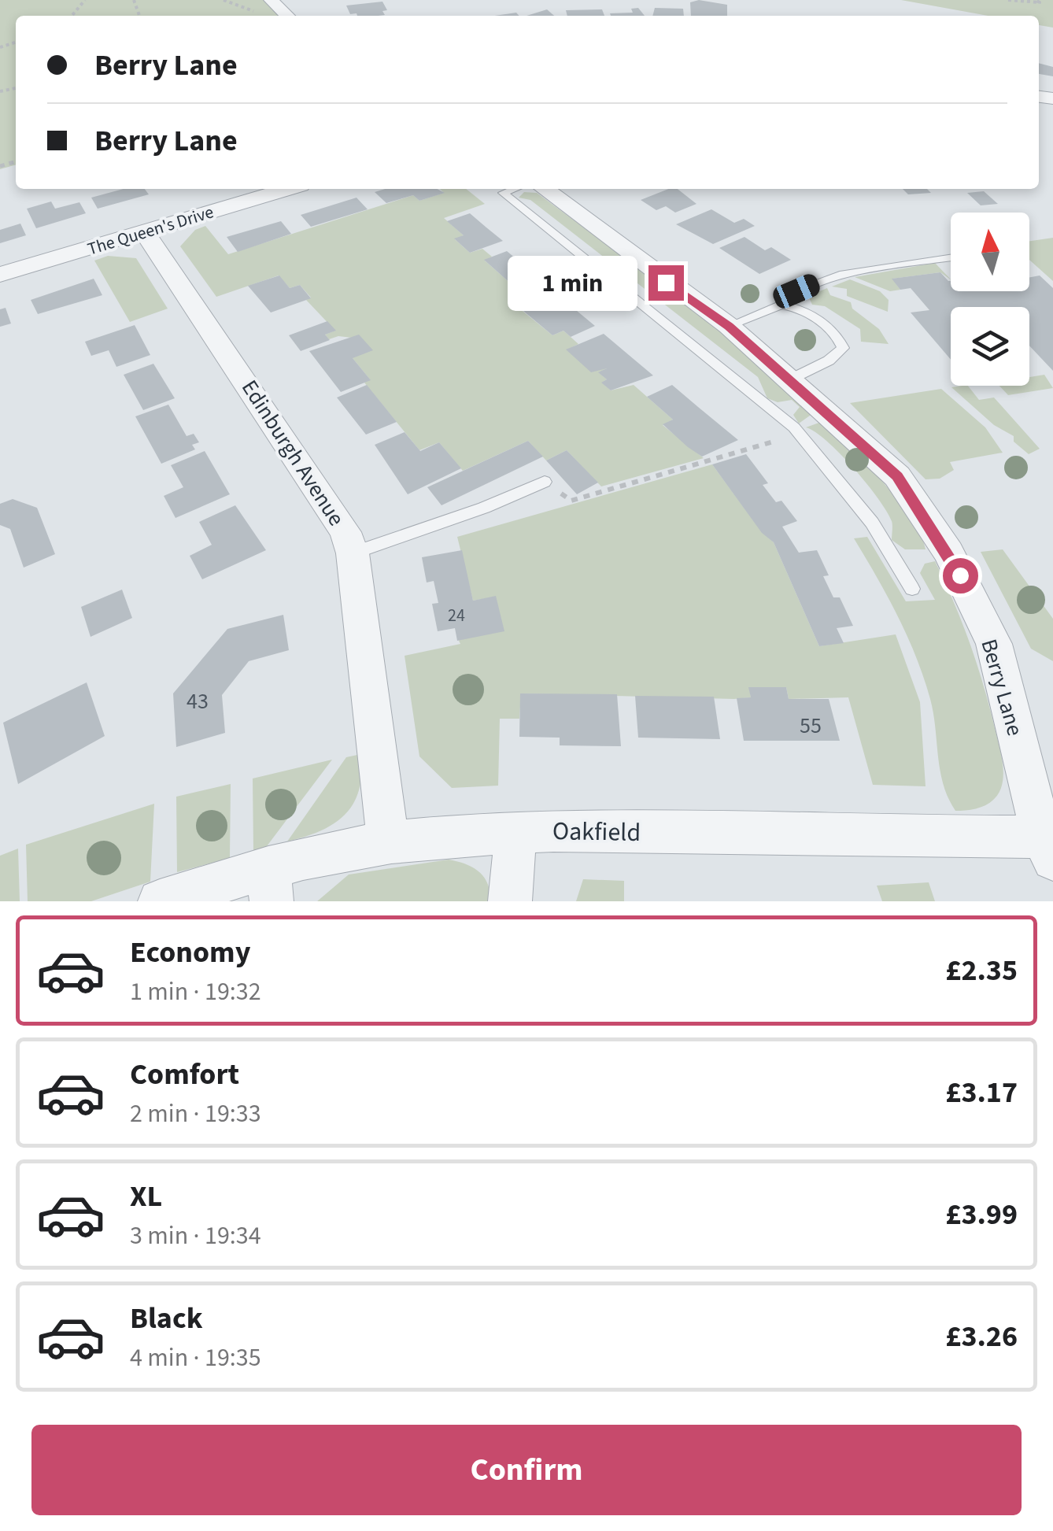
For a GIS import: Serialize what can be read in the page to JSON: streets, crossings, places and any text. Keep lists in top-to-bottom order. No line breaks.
{"streets":{"street":["The Queen's Drive","Edinburgh Avenue","Berry Lane","Oakfield"]},"crossings":[["The Queen's Drive","Edinburgh Avenue"],["Edinburgh Avenue","Oakfield"],["Berry Lane","Oakfield"]],"house_numbers":["24","43","55"],"north":"top","page":{"banner":["Berry Lane","Berry Lane"],"bubble":"1 min","list":[{"name":"Economy","note":"1 min · 19:32","value":"£2.35"},{"name":"Comfort","note":"2 min · 19:33","value":"£3.17"},{"name":"XL","note":"3 min · 19:34","value":"£3.99"},{"name":"Black","note":"4 min · 19:35","value":"£3.26"}],"buttons":"Confirm"}}
